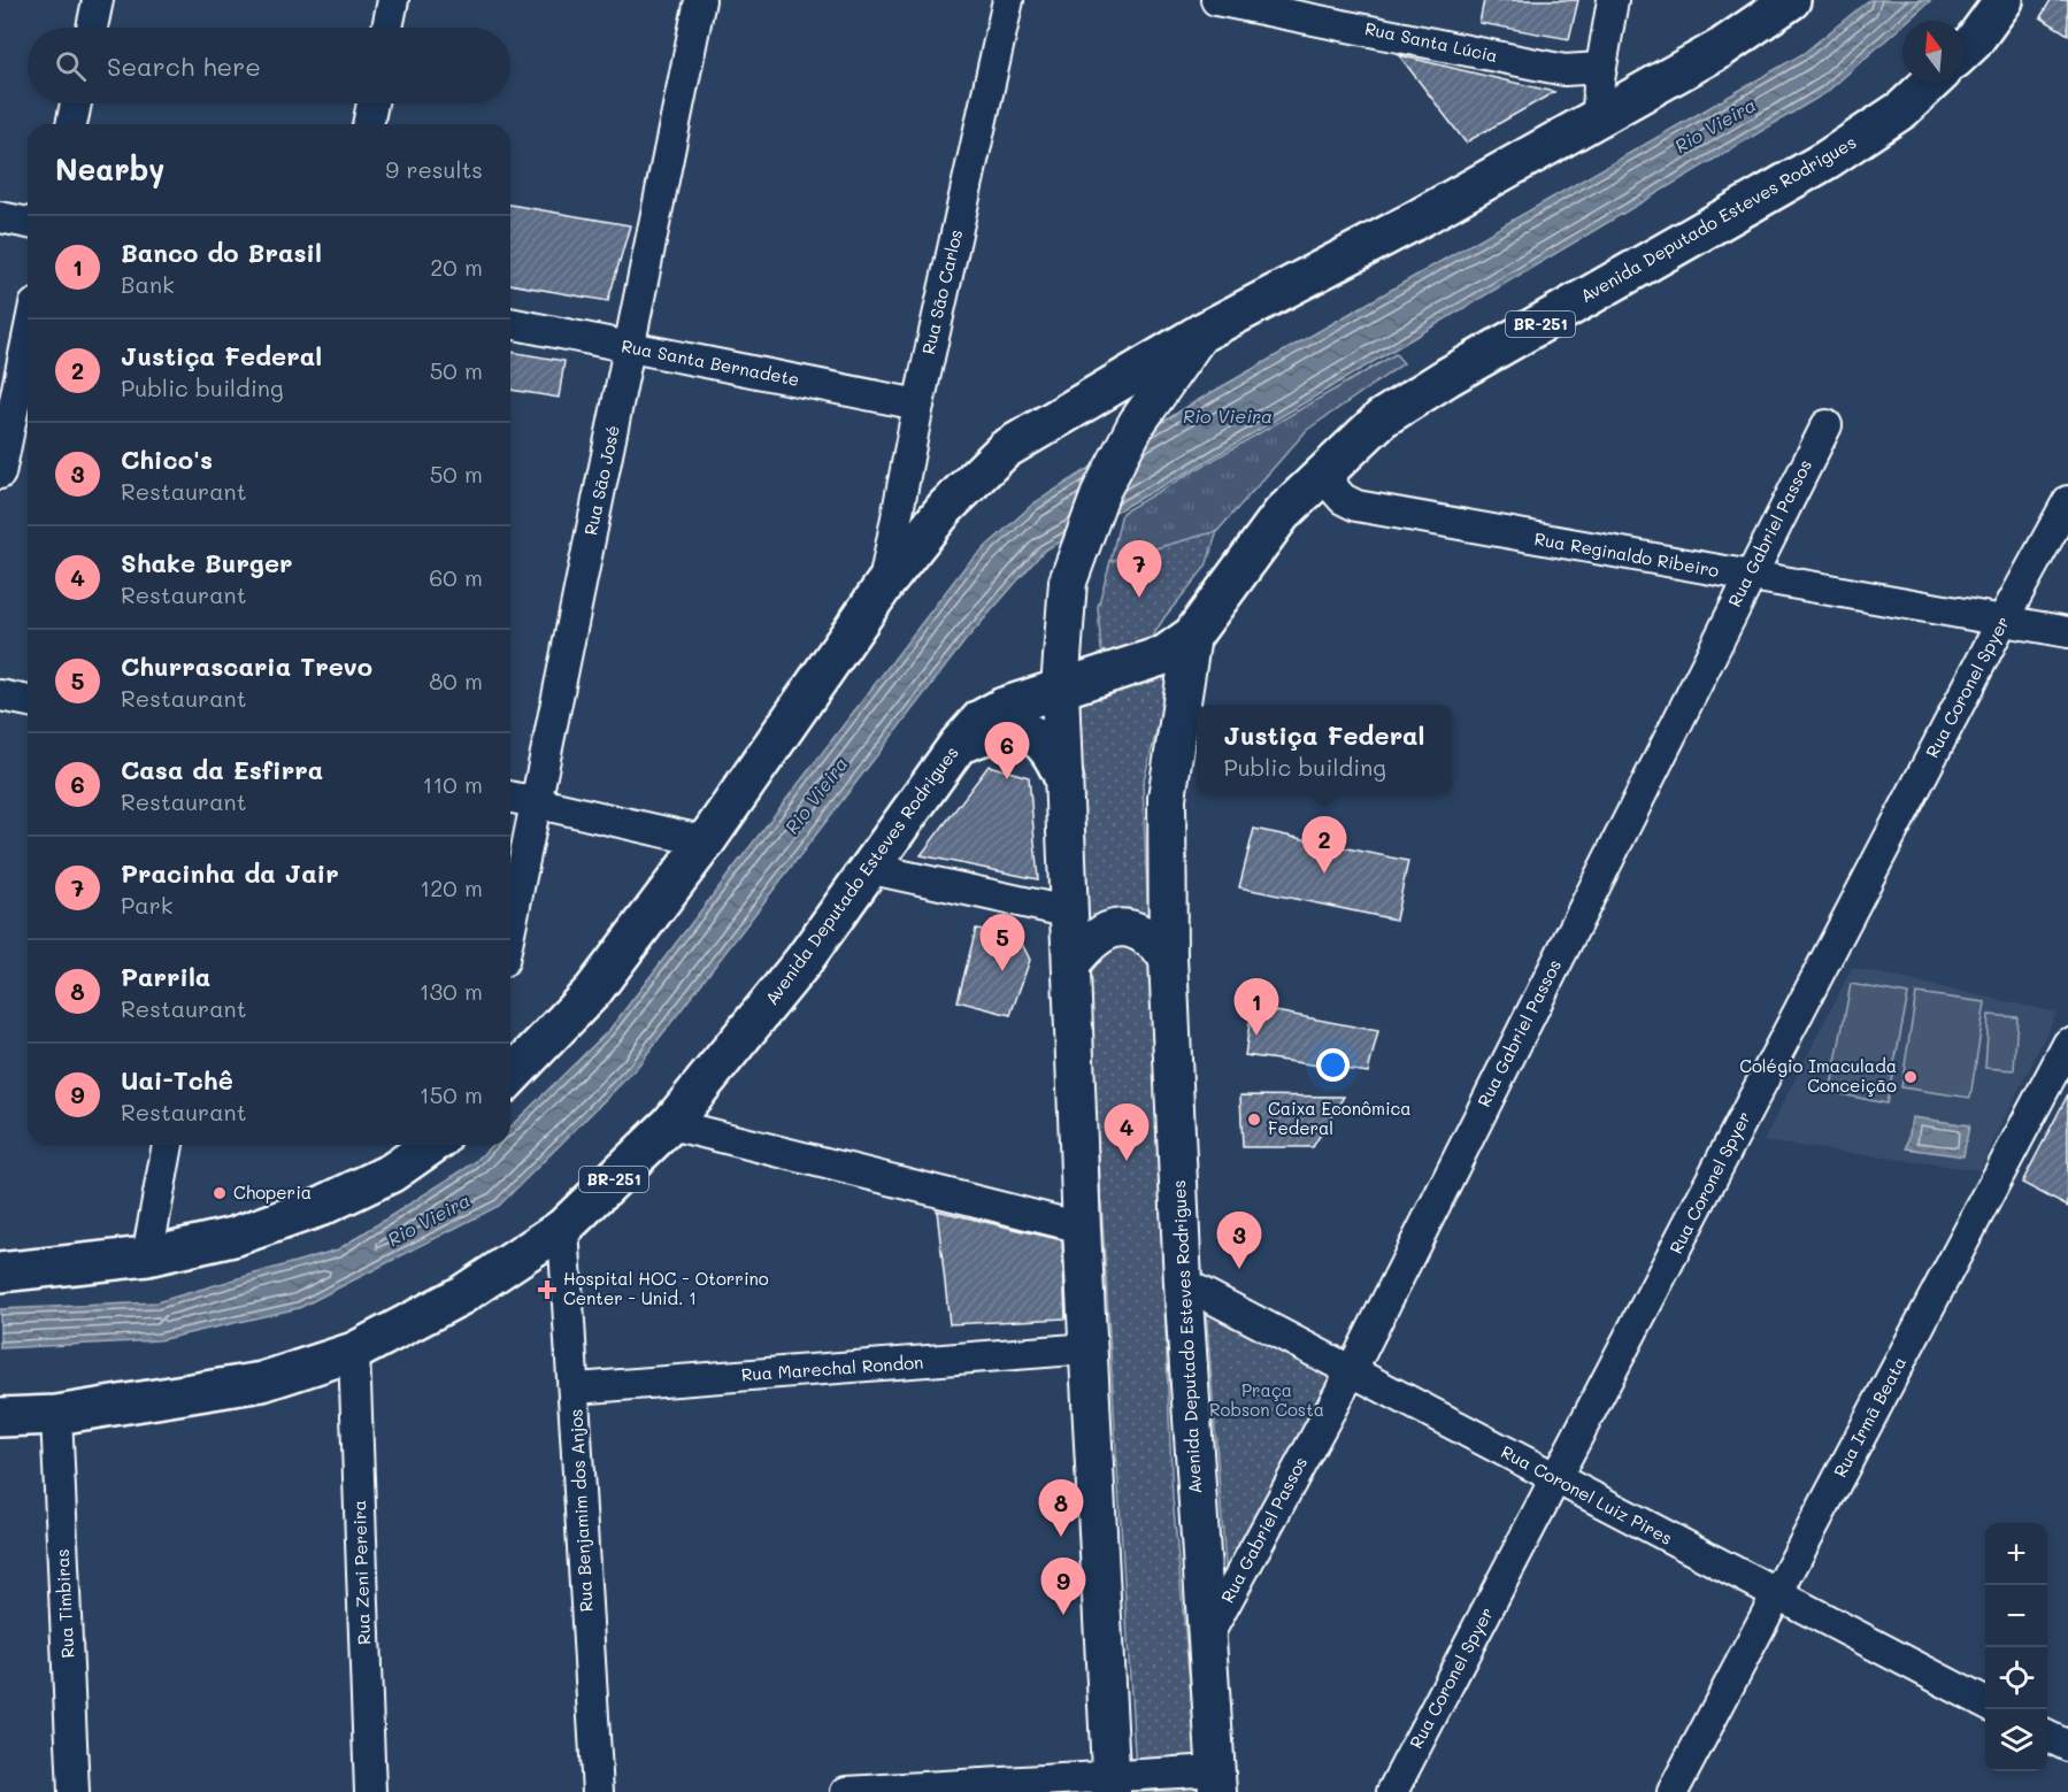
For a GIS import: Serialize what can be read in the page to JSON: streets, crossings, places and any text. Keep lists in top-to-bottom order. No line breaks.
{"streets":{"main road":["Avenida Deputado Esteves Rodrigues","BR-251"],"street":["Rua Santa Lúcia","Rua São Carlos","Rua Santa Bernadete","Rua São José","Rua Gabriel Passos","Rua Reginaldo Ribeiro","Rua Coronel Spyer","Rua Marechal Rondon","Rua Irmã Beata","Rua Coronel Luiz Pires","Rua Benjamim dos Anjos","Rua Zeni Pereira","Rua Timbiras"]},"crossings":[["Avenida Deputado Esteves Rodrigues","Rua Gabriel Passos"],["Avenida Deputado Esteves Rodrigues","Rua Reginaldo Ribeiro"],["Avenida Deputado Esteves Rodrigues","Rua Coronel Luiz Pires"],["Avenida Deputado Esteves Rodrigues","Rua Benjamim dos Anjos"],["Avenida Deputado Esteves Rodrigues","Rua Zeni Pereira"],["Avenida Deputado Esteves Rodrigues","Rua Timbiras"],["Rua São Carlos","Rua Santa Bernadete"],["Rua Santa Bernadete","Rua São José"],["Rua Gabriel Passos","Rua Reginaldo Ribeiro"],["Rua Gabriel Passos","Rua Coronel Luiz Pires"],["Rua Reginaldo Ribeiro","Rua Coronel Spyer"],["Rua Coronel Spyer","Rua Coronel Luiz Pires"],["Rua Marechal Rondon","Rua Benjamim dos Anjos"],["Rua Irmã Beata","Rua Coronel Luiz Pires"]],"water":["Rio Vieira"],"parks":["Praça Robson Costa"],"places":{"other":["Colégio Imaculada Conceição","Caixa Econômica Federal","Choperia"],"health":["Hospital HOC - Otorrino Center - Unid. 1"]},"north":"top","page":{"search":"Search here","heading":["Nearby","9 results"],"list":[{"mark":"1","name":"Banco do Brasil","note":"Bank","value":"20 m"},{"mark":"2","name":"Justiça Federal","note":"Public building","value":"50 m"},{"mark":"3","name":"Chico's","note":"Restaurant","value":"50 m"},{"mark":"4","name":"Shake Burger","note":"Restaurant","value":"60 m"},{"mark":"5","name":"Churrascaria Trevo","note":"Restaurant","value":"80 m"},{"mark":"6","name":"Casa da Esfirra","note":"Restaurant","value":"110 m"},{"mark":"7","name":"Pracinha da Jair","note":"Park","value":"120 m"},{"mark":"8","name":"Parrila","note":"Restaurant","value":"130 m"},{"mark":"9","name":"Uai-Tchê","note":"Restaurant","value":"150 m"}],"pins":["7","6","2","5","1","4","3","8","9"],"popup":["Justiça Federal","Public building"],"map_buttons":["+","−"]}}
